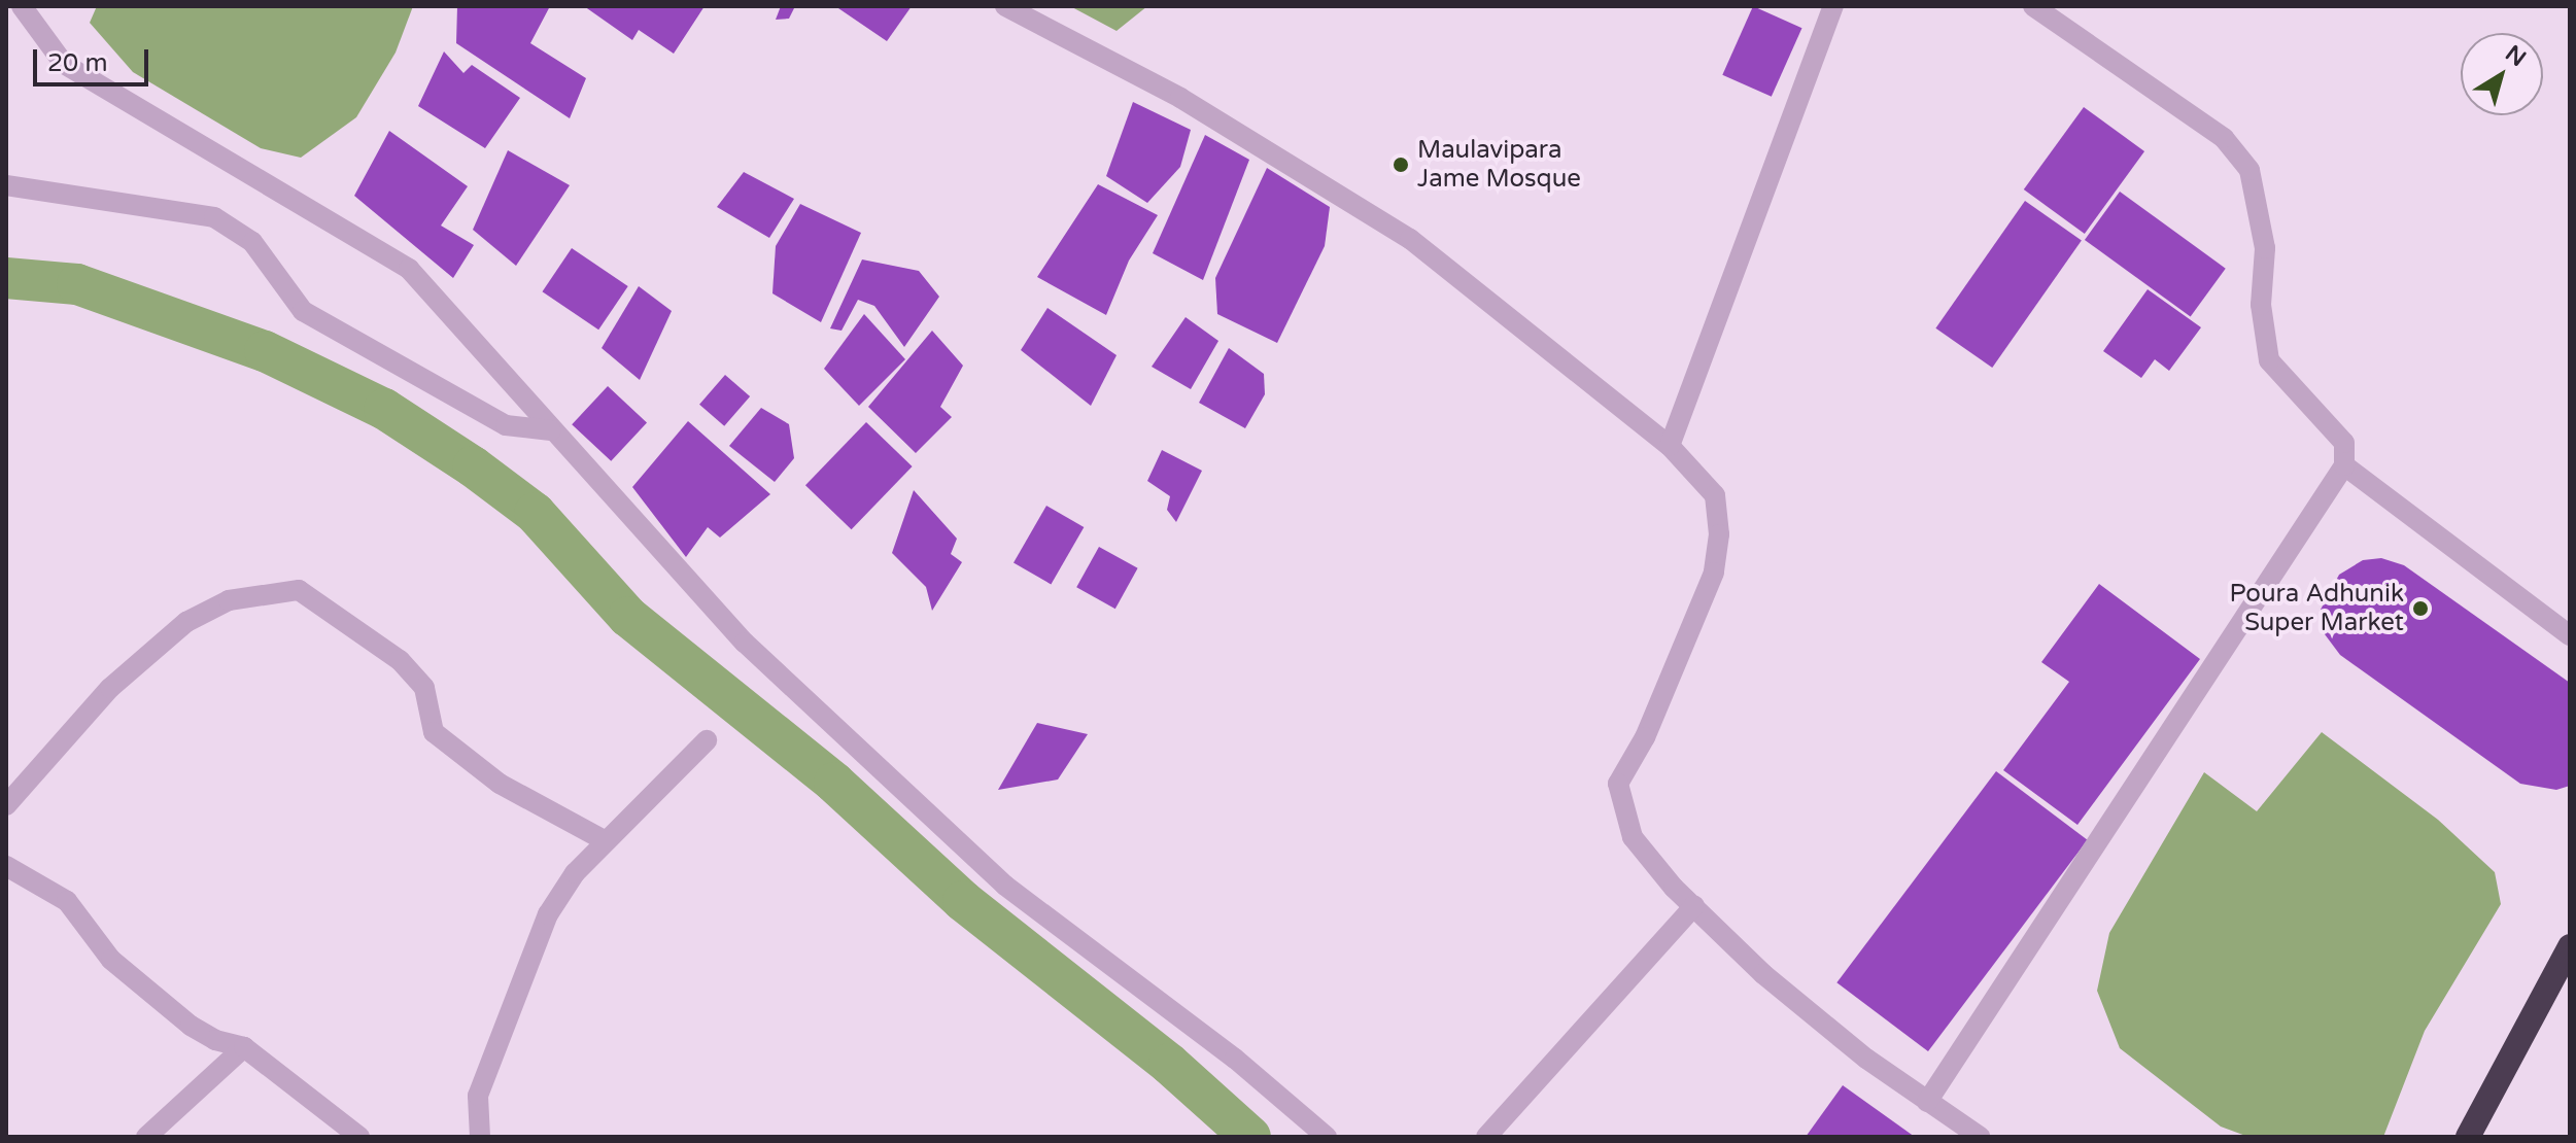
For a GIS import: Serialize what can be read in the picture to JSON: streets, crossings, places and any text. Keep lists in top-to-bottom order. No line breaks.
{"places":["Maulavipara Jame Mosque","Poura Adhunik Super Market"],"scale_bar":"20 m","north":"top right"}
